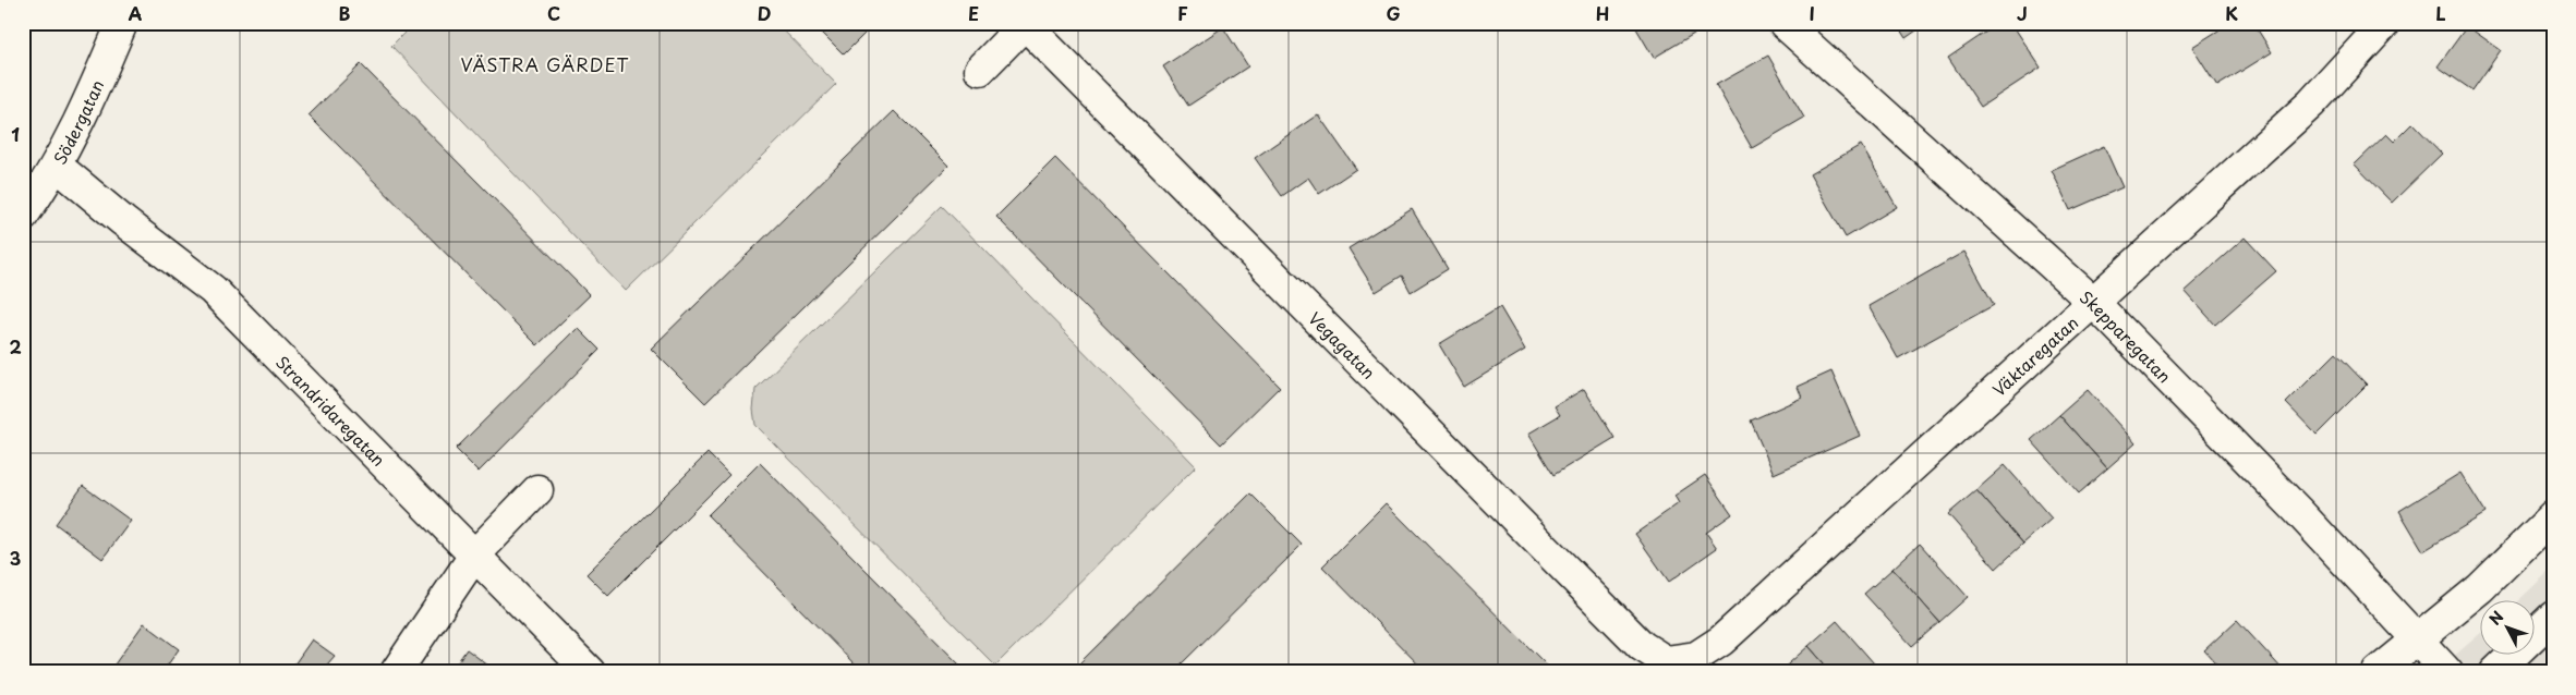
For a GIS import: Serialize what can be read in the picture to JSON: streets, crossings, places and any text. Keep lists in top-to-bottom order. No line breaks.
{"streets":{"street":["Södergatan","Skepparegatan","Vegagatan","Väktaregatan","Strandridaregatan"]},"crossings":[["Södergatan","Strandridaregatan"],["Skepparegatan","Väktaregatan"],["Vegagatan","Väktaregatan"]],"districts":["VÄSTRA GÄRDET"],"north":"top left","grid":{"columns":["A","B","C","D","E","F","G","H","I","J","K","L"],"rows":["1","2","3"]}}
